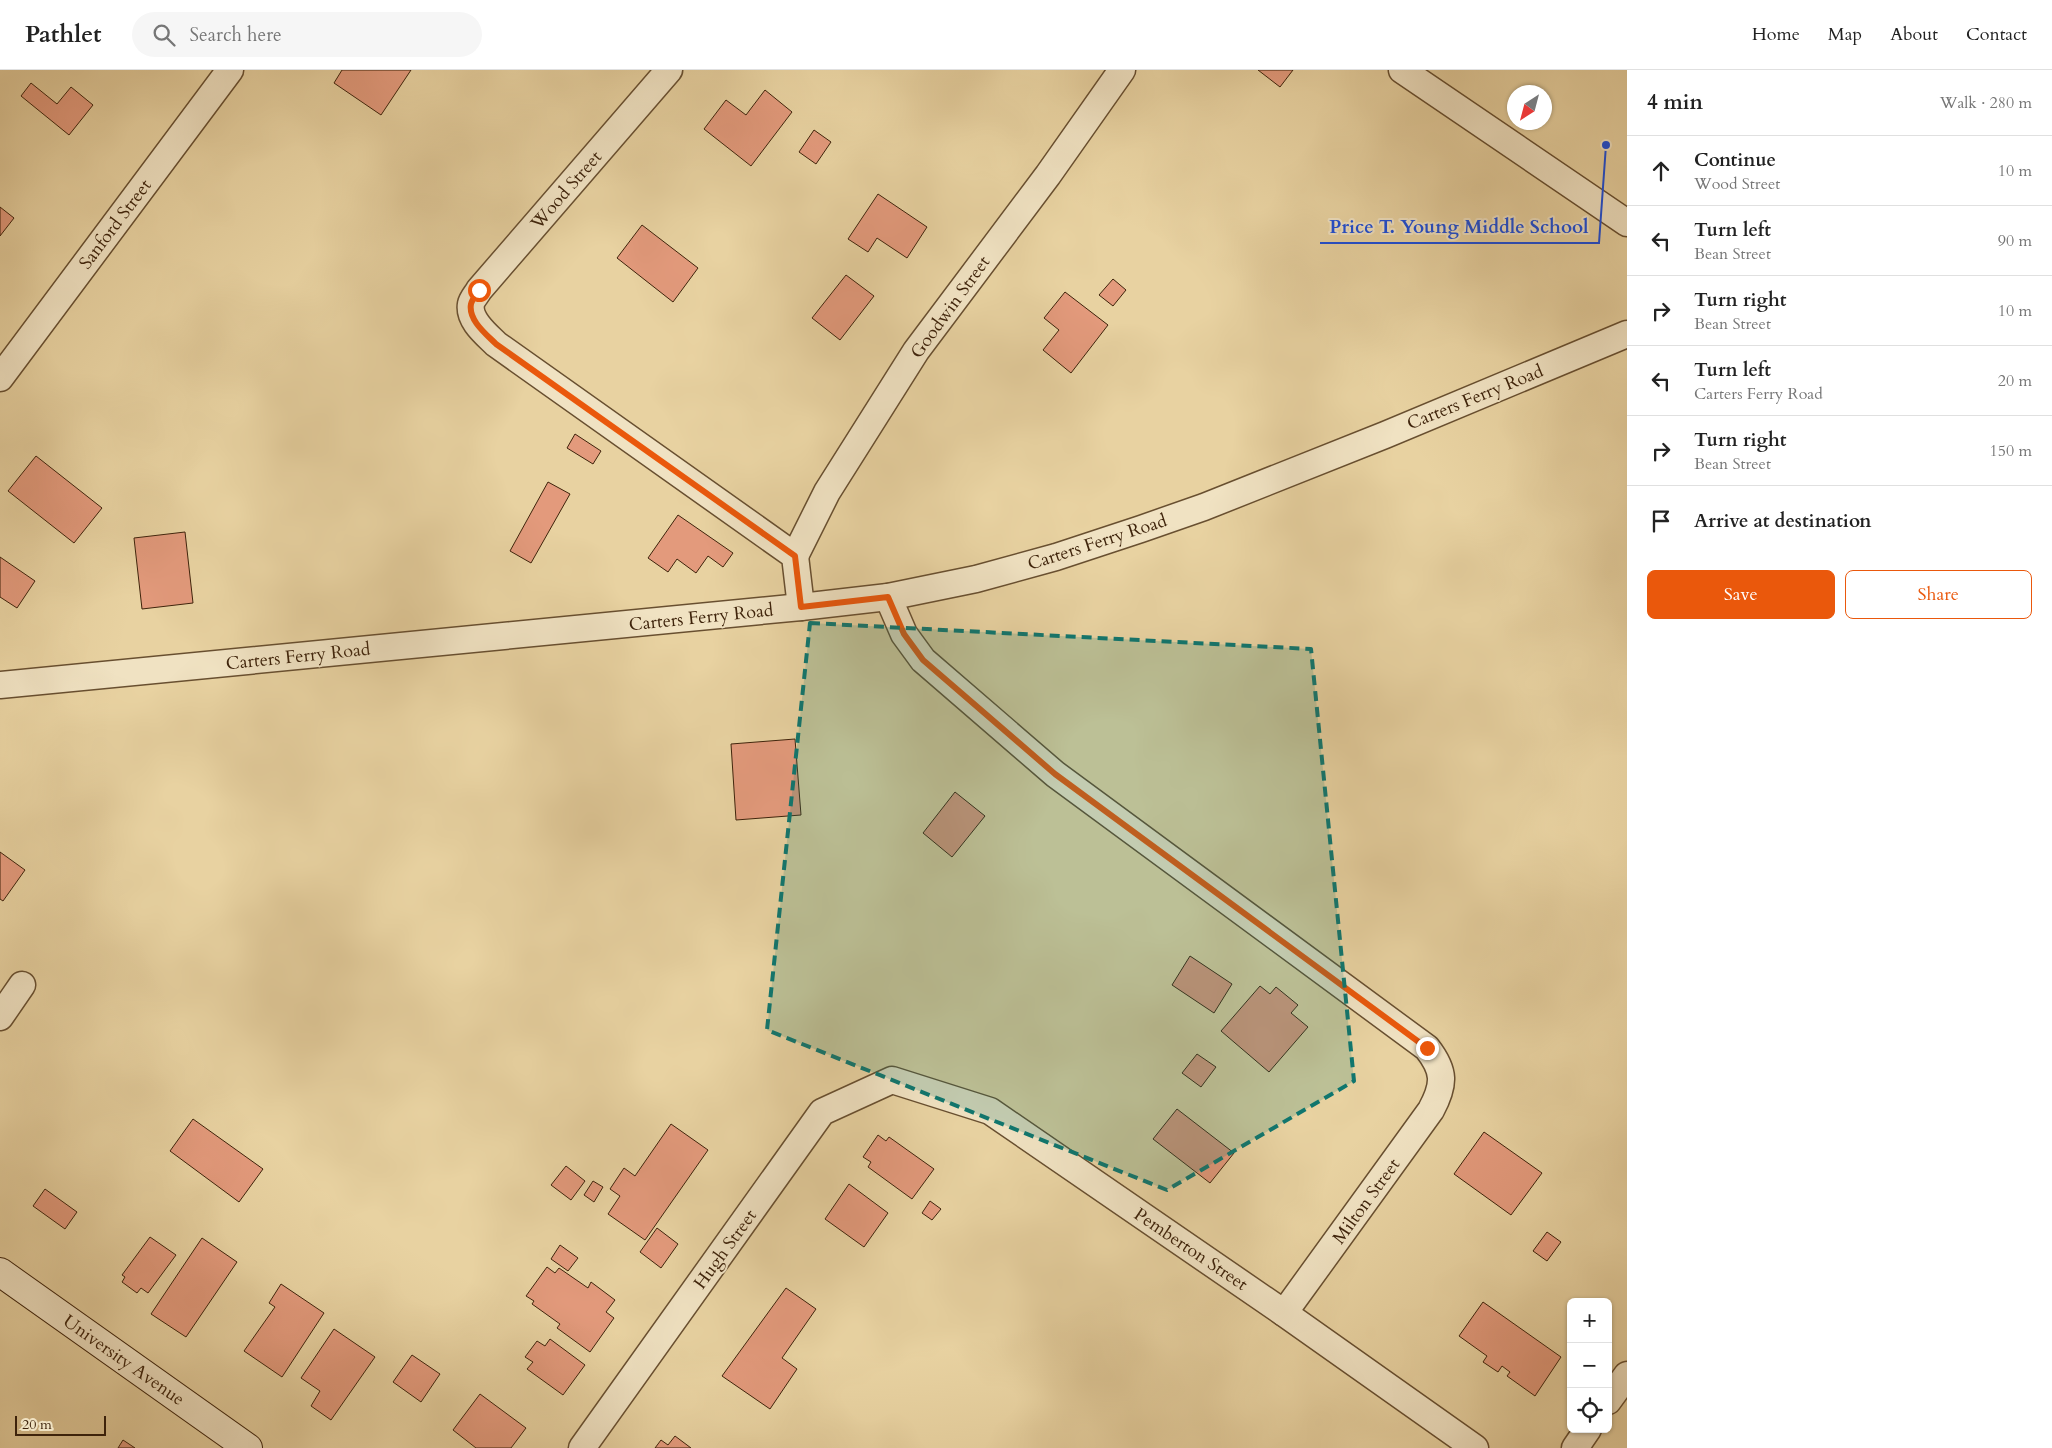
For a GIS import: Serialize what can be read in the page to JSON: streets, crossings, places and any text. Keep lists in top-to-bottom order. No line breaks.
{"streets":{"street":["Wood Street","Sanford Street","Goodwin Street","Carters Ferry Road","Milton Street","Hugh Street","Pemberton Street","University Avenue"]},"crossings":[["Wood Street","Goodwin Street"],["Carters Ferry Road","Milton Street"],["Milton Street","Pemberton Street"],["Hugh Street","Pemberton Street"]],"places":["Price T. Young Middle School"],"scale_bar":"20 m","north":"bottom left","page":{"header":"Pathlet","search":"Search here","nav":["Home","Map","About","Contact"],"heading":["4 min","Walk · 280 m"],"list":[["Continue","Wood Street","10 m"],["Turn left","Bean Street","90 m"],["Turn right","Bean Street","10 m"],["Turn left","Carters Ferry Road","20 m"],["Turn right","Bean Street","150 m"],"Arrive at destination"],"buttons":["Save","Share"],"map_buttons":["+","−"],"scale":"20 m"}}
